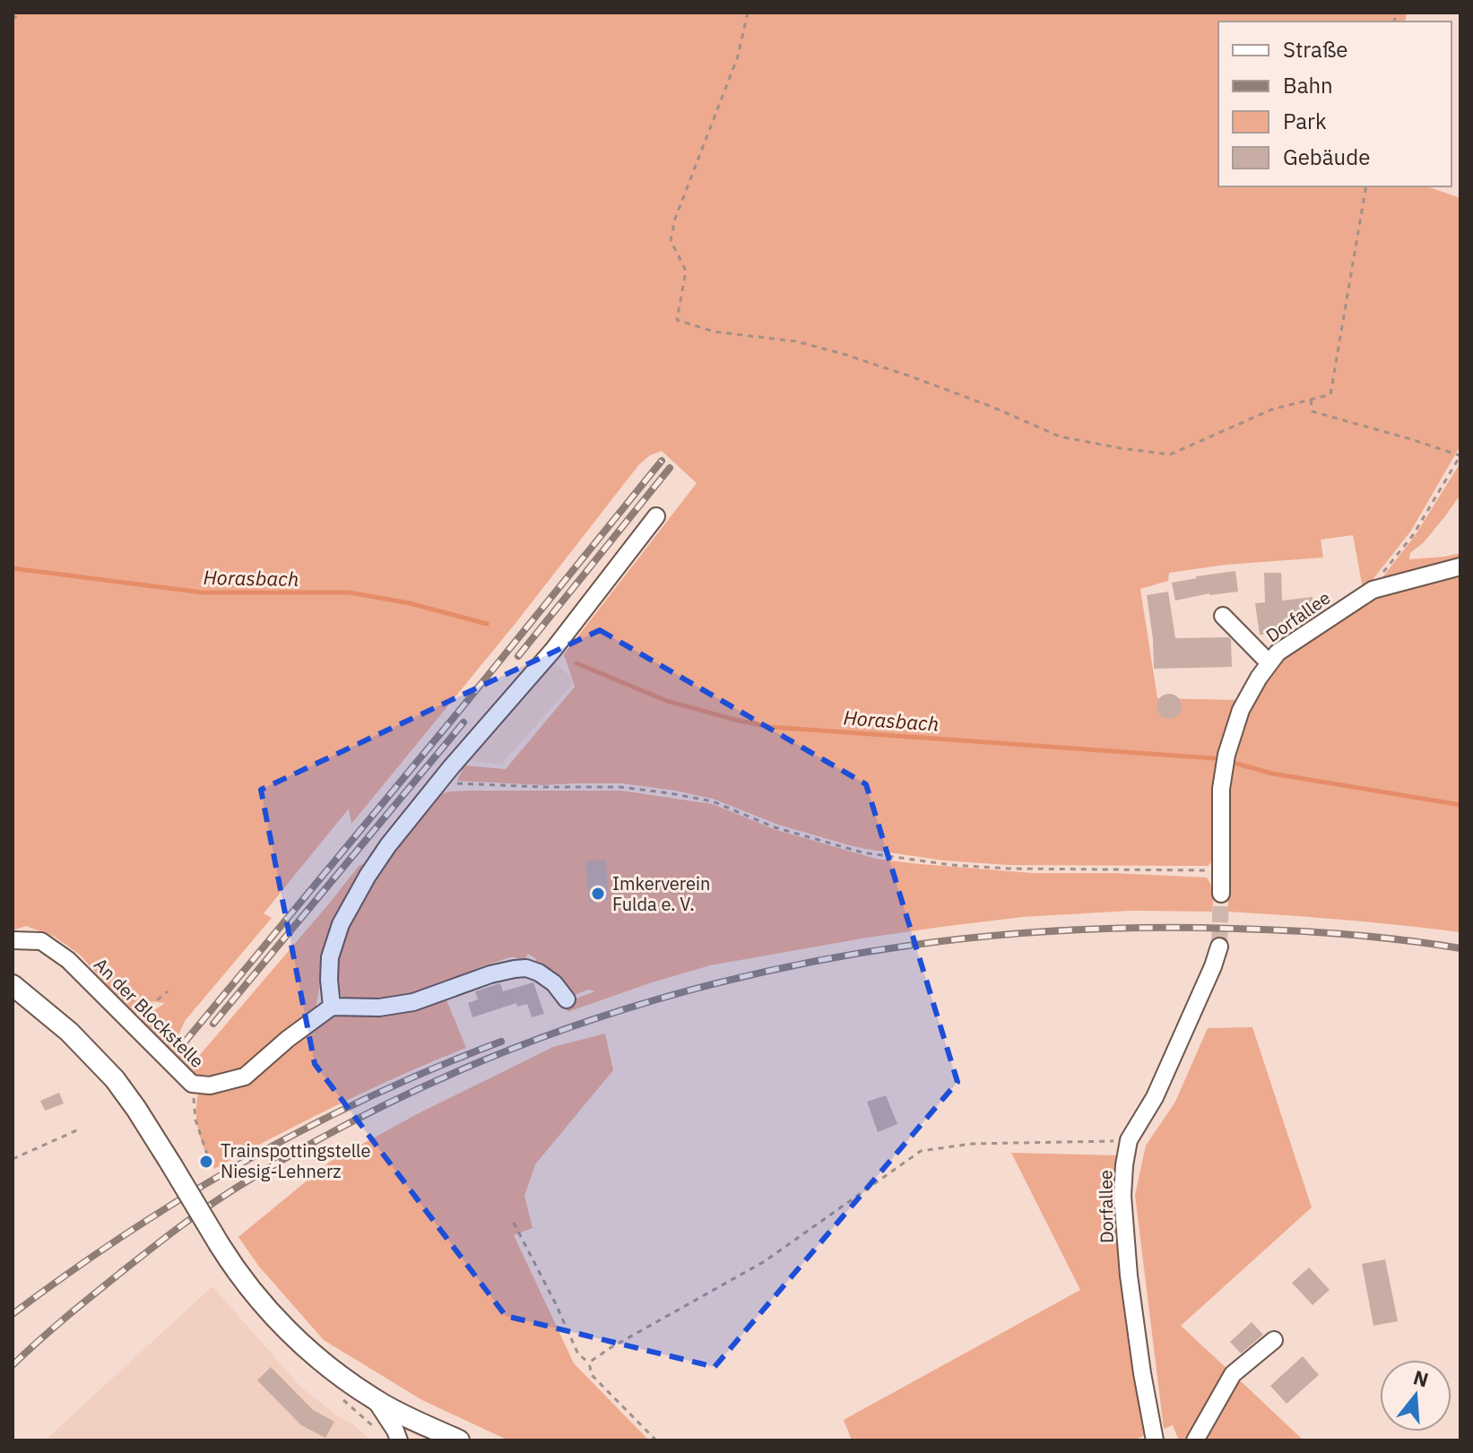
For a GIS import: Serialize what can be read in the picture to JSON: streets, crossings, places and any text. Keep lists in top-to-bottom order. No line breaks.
{"streets":{"street":["Dorfallee","An der Blockstelle"]},"water":["Horasbach"],"places":["Imkerverein Fulda e. V.","Trainspottingstelle Niesig-Lehnerz"],"legend":["Straße","Bahn","Park","Gebäude"],"north":"top"}
